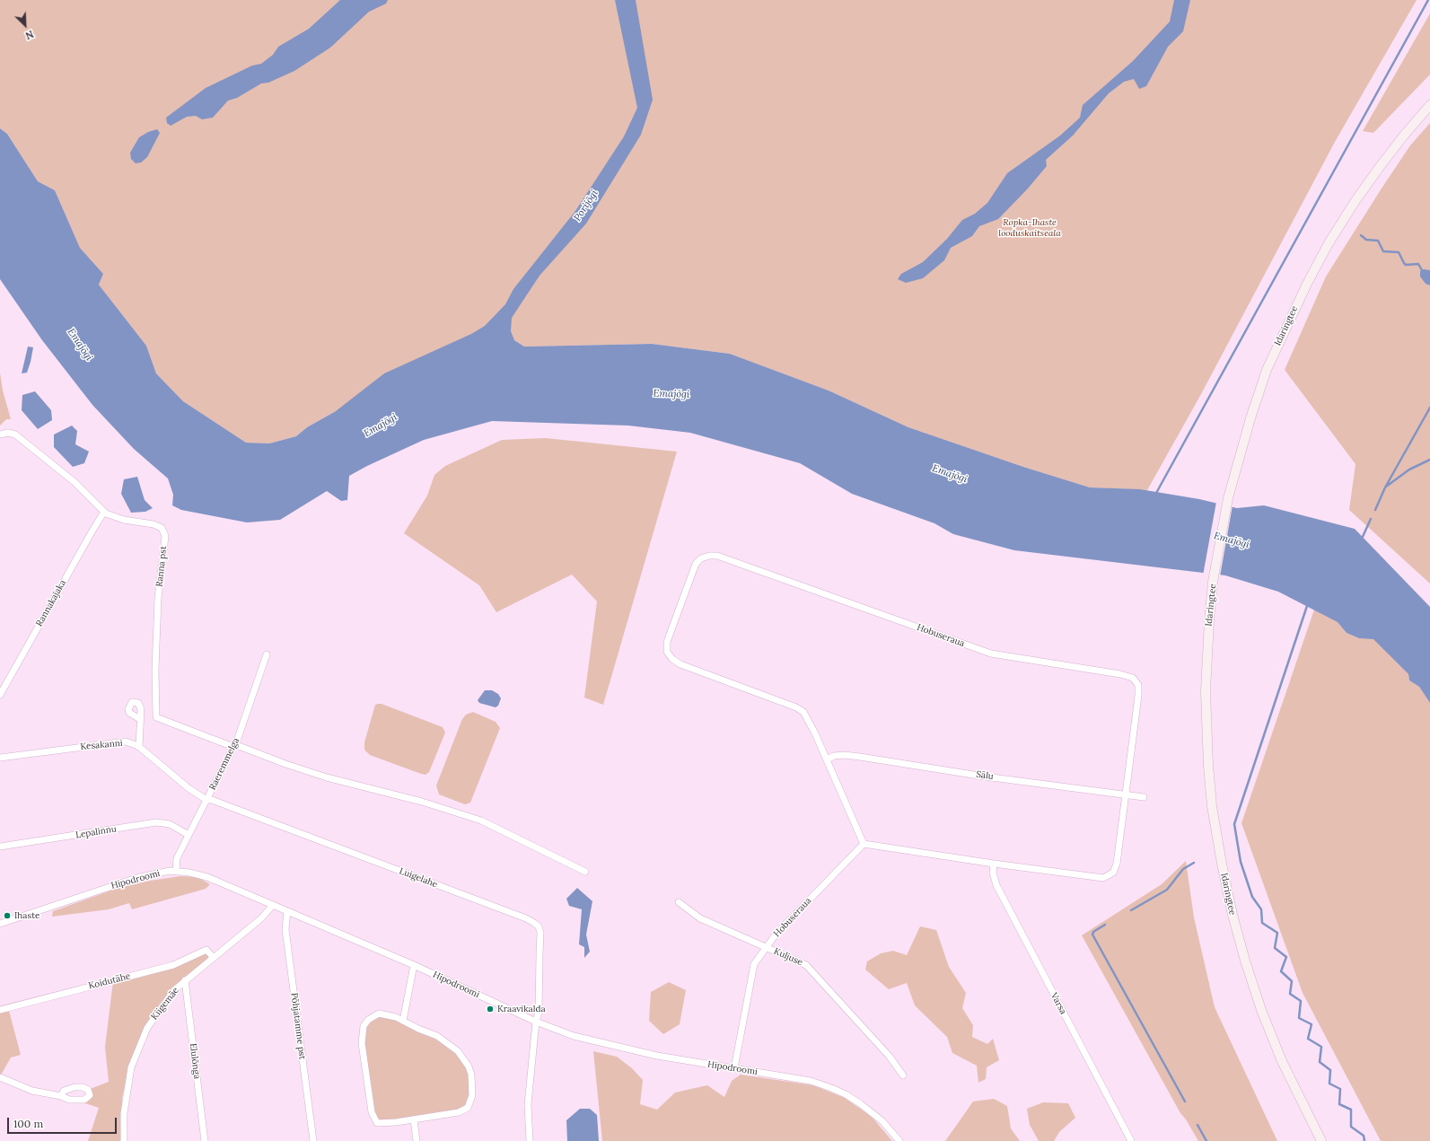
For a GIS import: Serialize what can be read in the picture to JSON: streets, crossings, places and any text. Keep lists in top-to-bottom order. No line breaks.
{"streets":{"main road":["Idaringtee"],"street":["Ranna pst","Rannakajaka","Hobuseraua","Kesakanni","Raeremmelga","Sälu","Lepalinnu","Luigelahe","Hipodroomi","Kuljuse","Koidutähe","Kiigemäe","Varsa","Põhjatamme pst","Elulõnga"]},"crossings":[["Ranna pst","Rannakajaka"],["Ranna pst","Raeremmelga"],["Hobuseraua","Sälu"],["Hobuseraua","Hipodroomi"],["Hobuseraua","Kuljuse"],["Hobuseraua","Varsa"],["Kesakanni","Raeremmelga"],["Kesakanni","Luigelahe"],["Raeremmelga","Lepalinnu"],["Raeremmelga","Luigelahe"],["Raeremmelga","Hipodroomi"],["Luigelahe","Hipodroomi"],["Hipodroomi","Kiigemäe"],["Hipodroomi","Põhjatamme pst"],["Koidutähe","Kiigemäe"],["Kiigemäe","Elulõnga"]],"water":["Porijõgi","Emajõgi"],"parks":["Ropka-Ihaste looduskaitseala"],"places":["Ihaste","Kraavikalda"],"scale_bar":"100 m","north":"bottom right"}
